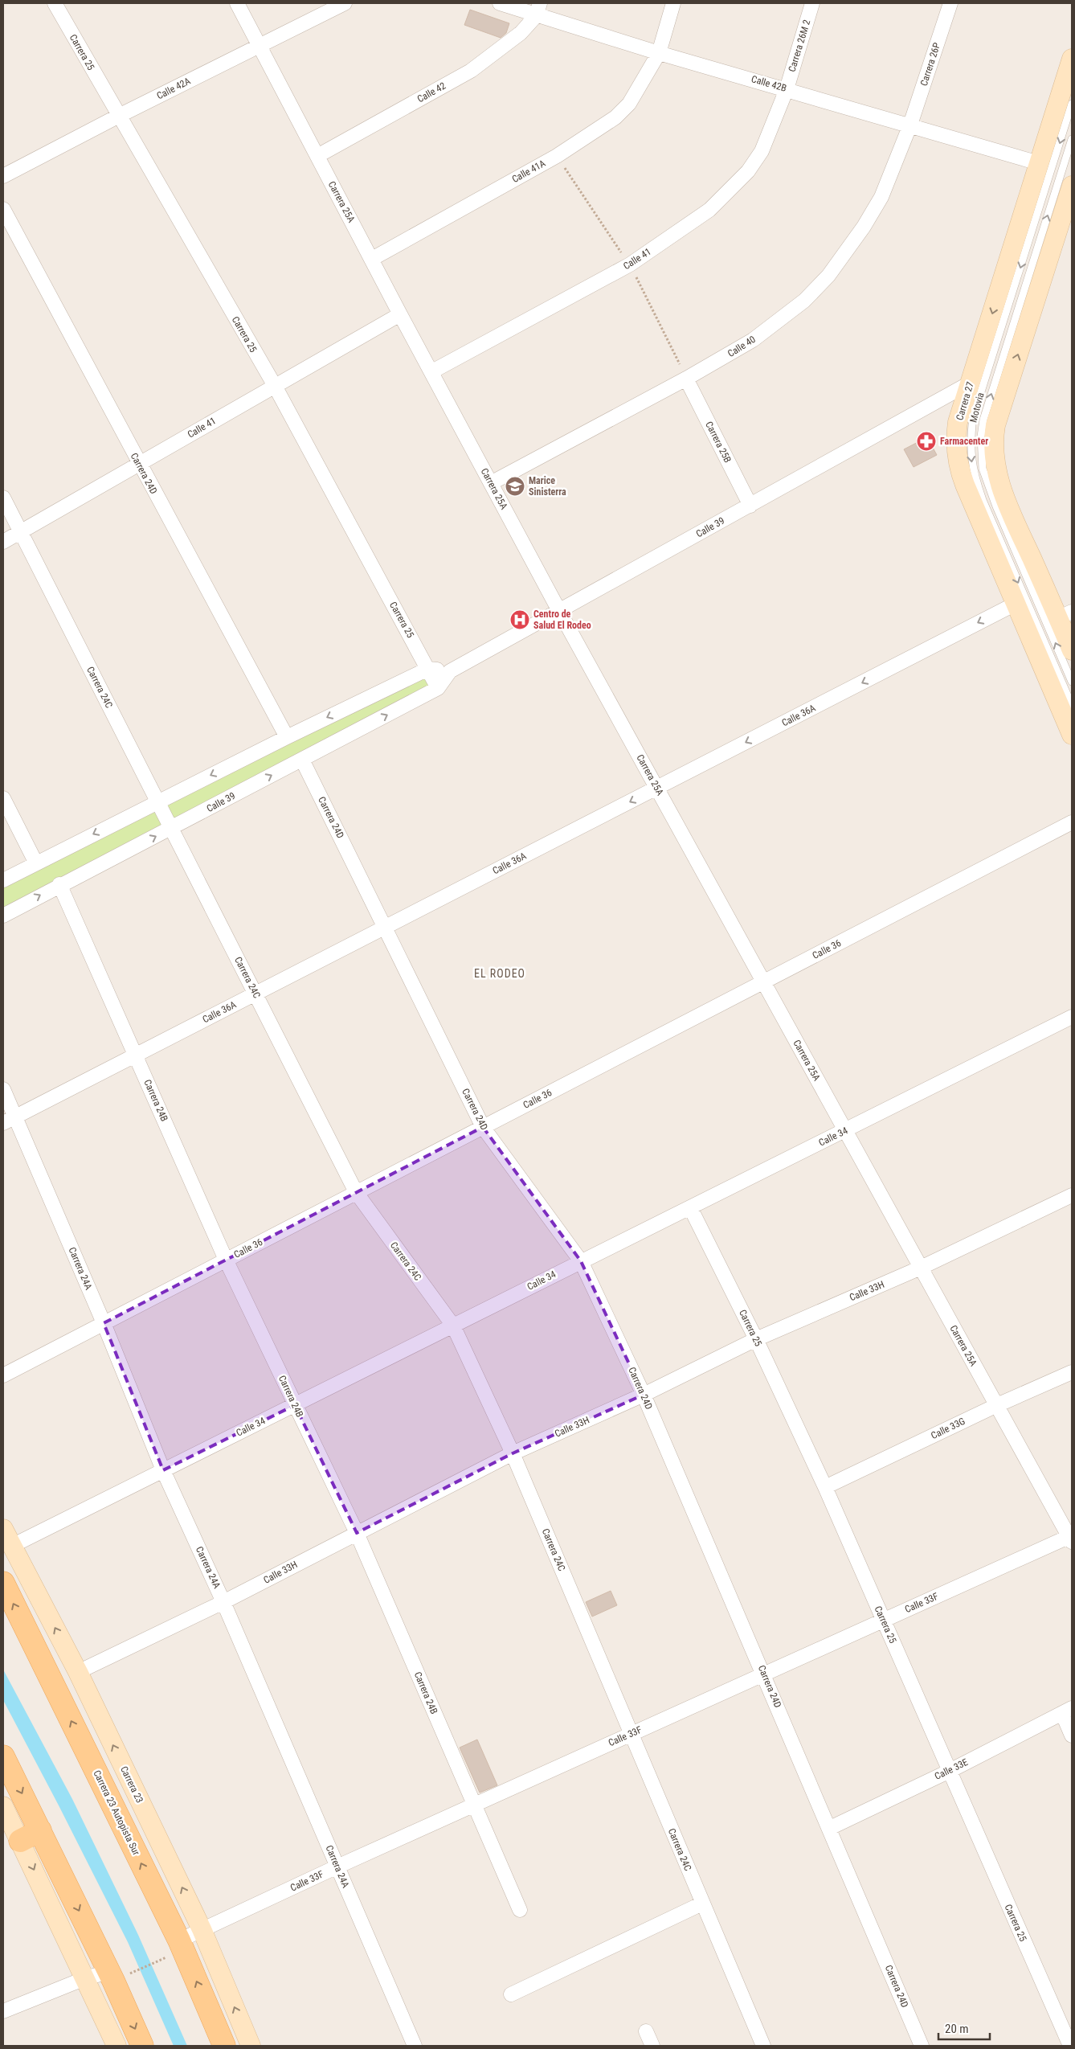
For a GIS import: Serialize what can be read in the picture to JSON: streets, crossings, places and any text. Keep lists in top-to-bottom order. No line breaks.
{"streets":{"main road":["Carrera 23 Autopista Sur"],"street":["Carrera 26M 2","Carrera 25","Carrera 26P","Calle 42B","Calle 42A","Calle 42","Calle 41A","Carrera 25A","Calle 41","Calle 40","Carrera 27","Carrera 25B","Carrera 24D","Calle 39","Carrera 24C","Calle 36A","Calle 36","Carrera 24B","Calle 34","Carrera 24A","Calle 33H","Calle 33G","Calle 33F","Calle 33E","Carrera 23"],"lane":["Motovia"]},"crossings":[["Carrera 26M 2","Calle 42B"],["Carrera 26M 2","Calle 41"],["Carrera 25","Calle 42A"],["Carrera 25","Calle 41"],["Carrera 25","Calle 34"],["Carrera 25","Calle 33H"],["Carrera 25","Calle 33G"],["Carrera 25","Calle 33F"],["Carrera 25","Calle 33E"],["Carrera 26P","Calle 42B"],["Carrera 26P","Calle 40"],["Calle 42B","Calle 42"],["Calle 42B","Calle 41A"],["Calle 42B","Calle 41"],["Calle 42B","Calle 40"],["Calle 42B","Carrera 27"],["Calle 42A","Carrera 25A"],["Calle 42","Carrera 25A"],["Calle 41A","Carrera 25A"],["Carrera 25A","Calle 41"],["Carrera 25A","Calle 40"],["Carrera 25A","Calle 39"],["Carrera 25A","Calle 36A"],["Carrera 25A","Calle 36"],["Carrera 25A","Calle 34"],["Carrera 25A","Calle 33H"],["Carrera 25A","Calle 33G"],["Carrera 25A","Calle 33F"],["Calle 41","Carrera 24D"],["Calle 41","Carrera 24C"],["Calle 40","Carrera 25B"],["Carrera 27","Calle 39"],["Carrera 27","Calle 36A"],["Carrera 25B","Calle 39"],["Carrera 24D","Calle 39"],["Carrera 24D","Calle 36A"],["Carrera 24D","Calle 36"],["Carrera 24D","Calle 34"],["Carrera 24D","Calle 33H"],["Carrera 24D","Calle 33F"],["Carrera 24D","Calle 33E"],["Calle 39","Carrera 24C"],["Calle 39","Carrera 24B"],["Carrera 24C","Calle 36A"],["Carrera 24C","Calle 36"],["Carrera 24C","Calle 34"],["Carrera 24C","Calle 33H"],["Carrera 24C","Calle 33F"],["Calle 36A","Carrera 24B"],["Calle 36A","Carrera 24A"],["Calle 36","Carrera 24B"],["Calle 36","Carrera 24A"],["Carrera 24B","Calle 34"],["Carrera 24B","Calle 33H"],["Carrera 24B","Calle 33F"],["Calle 34","Carrera 24A"],["Calle 34","Carrera 23"],["Carrera 24A","Calle 33H"],["Carrera 24A","Calle 33F"],["Calle 33H","Carrera 23"],["Calle 33F","Carrera 23"],["Calle 33F","Carrera 23 Autopista Sur"]],"one_way":["Calle 36A"],"districts":["EL RODEO"],"places":{"pharmacy":["Farmacenter"],"school or university":["Marice Sinisterra"],"hospital":["Centro de Salud El Rodeo"]},"scale_bar":"20 m"}
